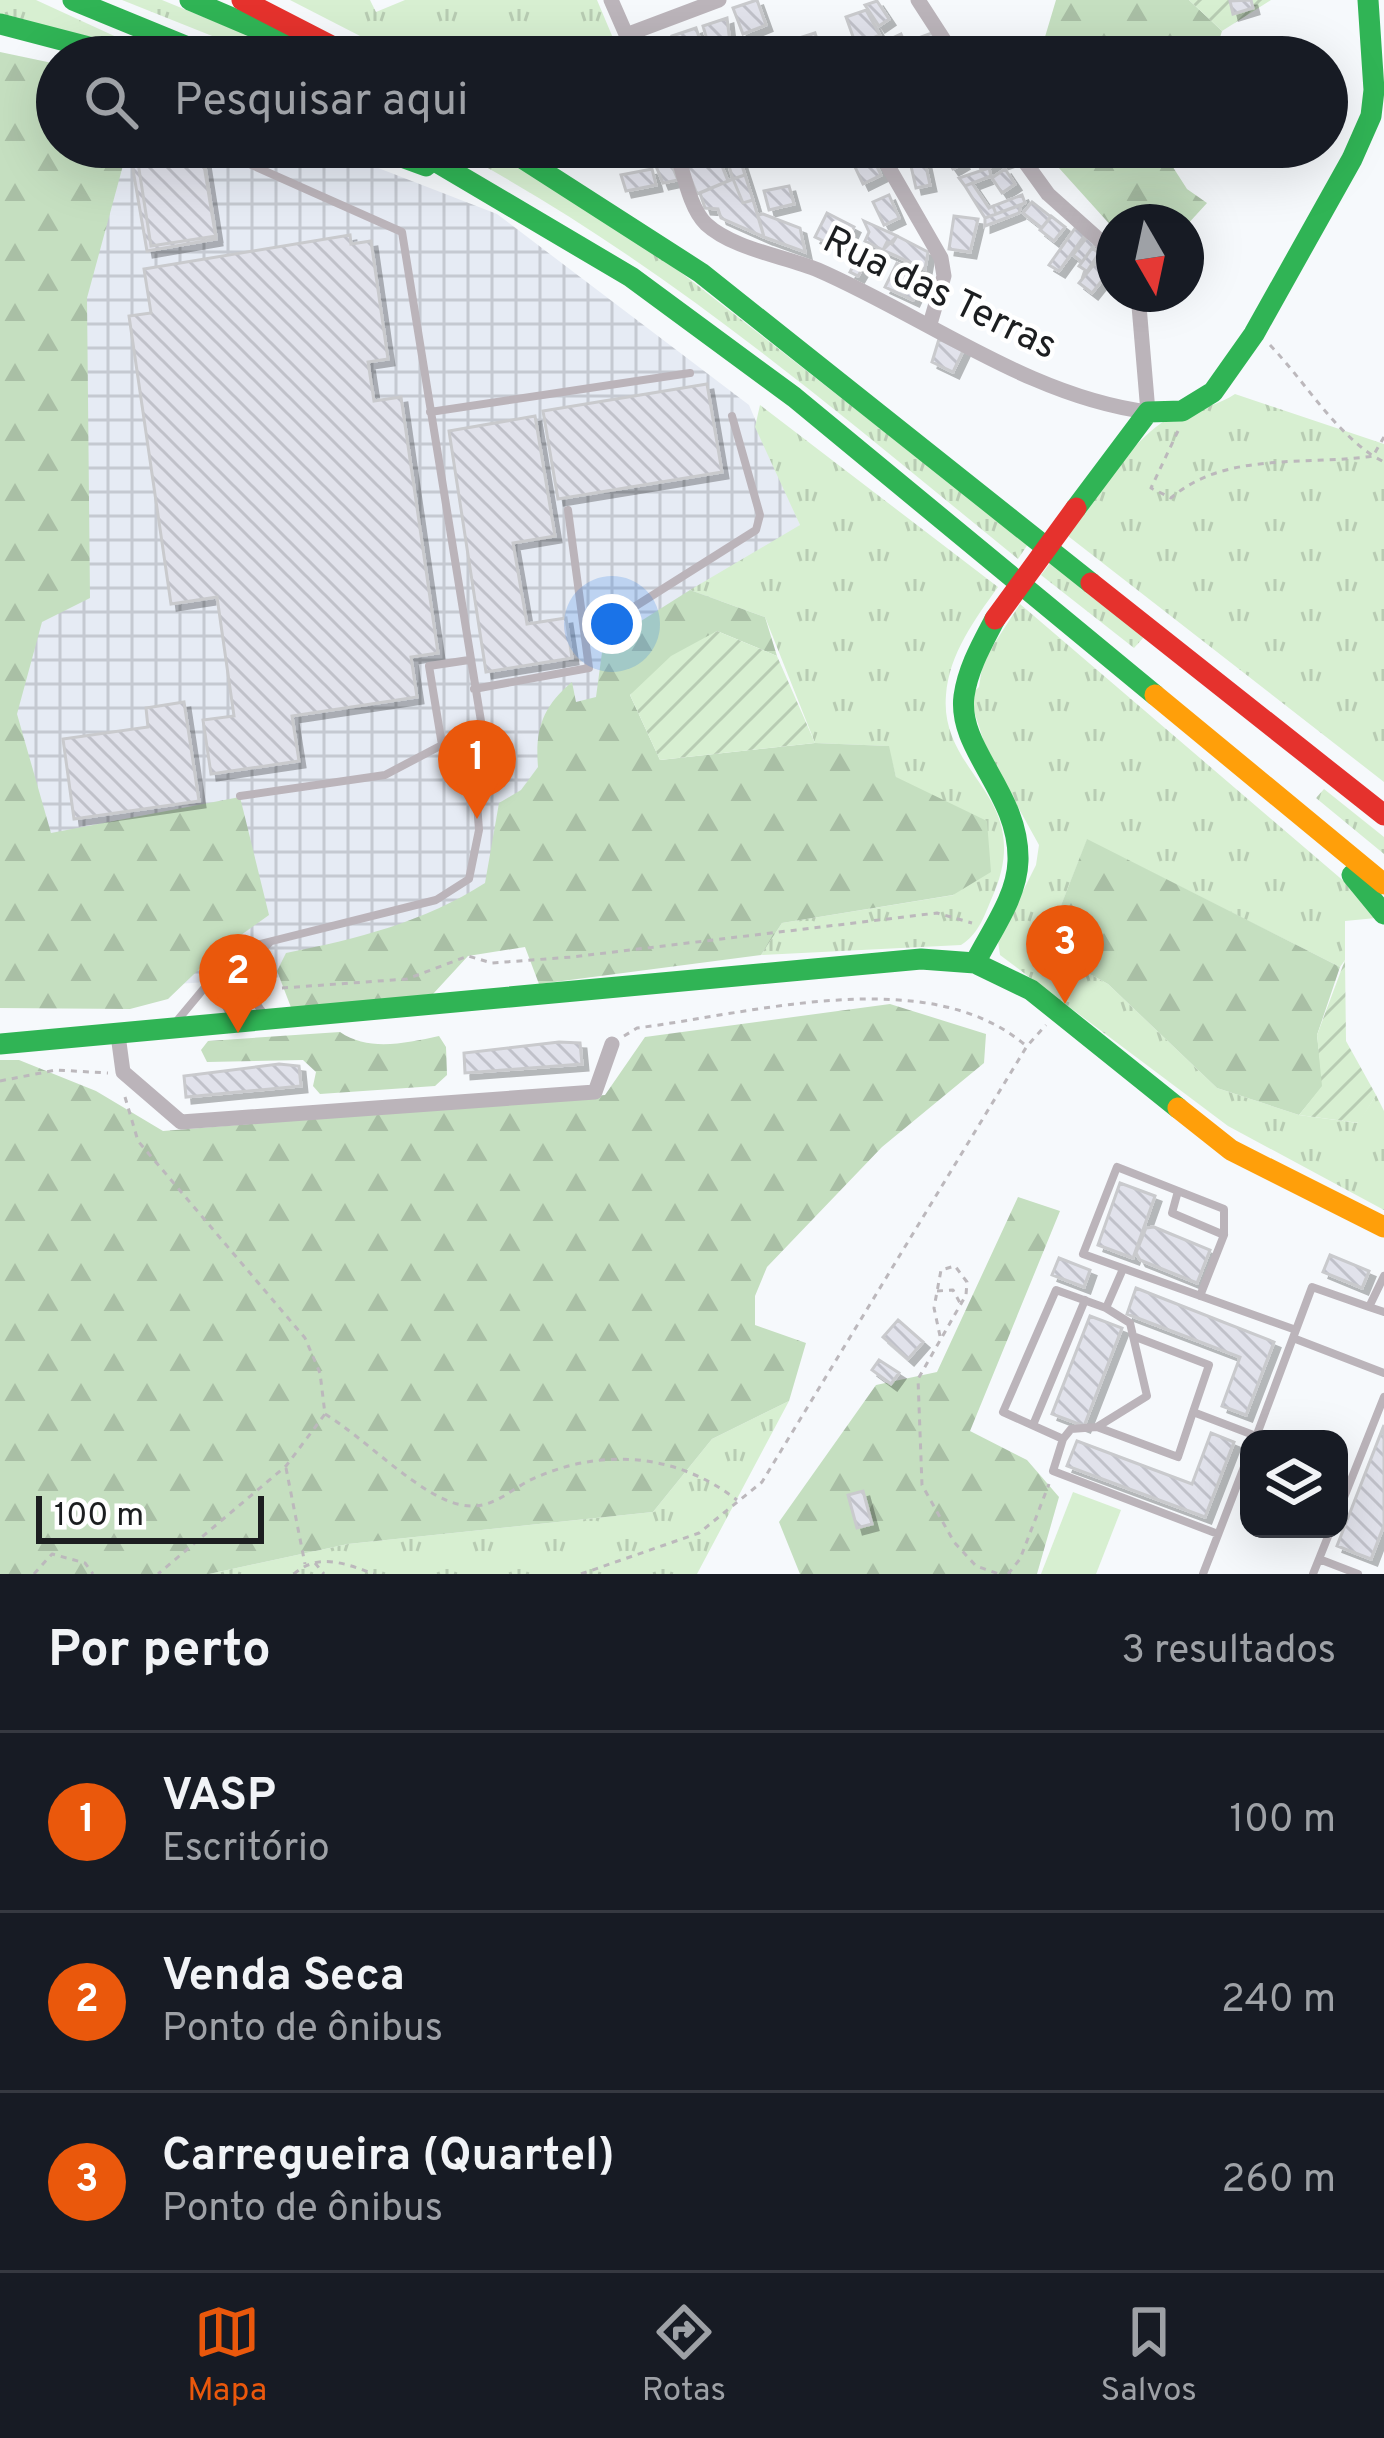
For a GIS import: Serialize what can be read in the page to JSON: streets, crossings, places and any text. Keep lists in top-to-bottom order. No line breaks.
{"streets":{"street":["Rua das Terras"]},"scale_bar":"100 m","north":"bottom","page":{"search":"Pesquisar aqui","pins":["1","3","2"],"scale":"100 m","heading":["Por perto","3 resultados"],"list":[{"mark":"1","name":"VASP","note":"Escritório","value":"100 m"},{"mark":"2","name":"Venda Seca","note":"Ponto de ônibus","value":"240 m"},{"mark":"3","name":"Carregueira (Quartel)","note":"Ponto de ônibus","value":"260 m"}],"nav":["Mapa","Rotas","Salvos"]}}
